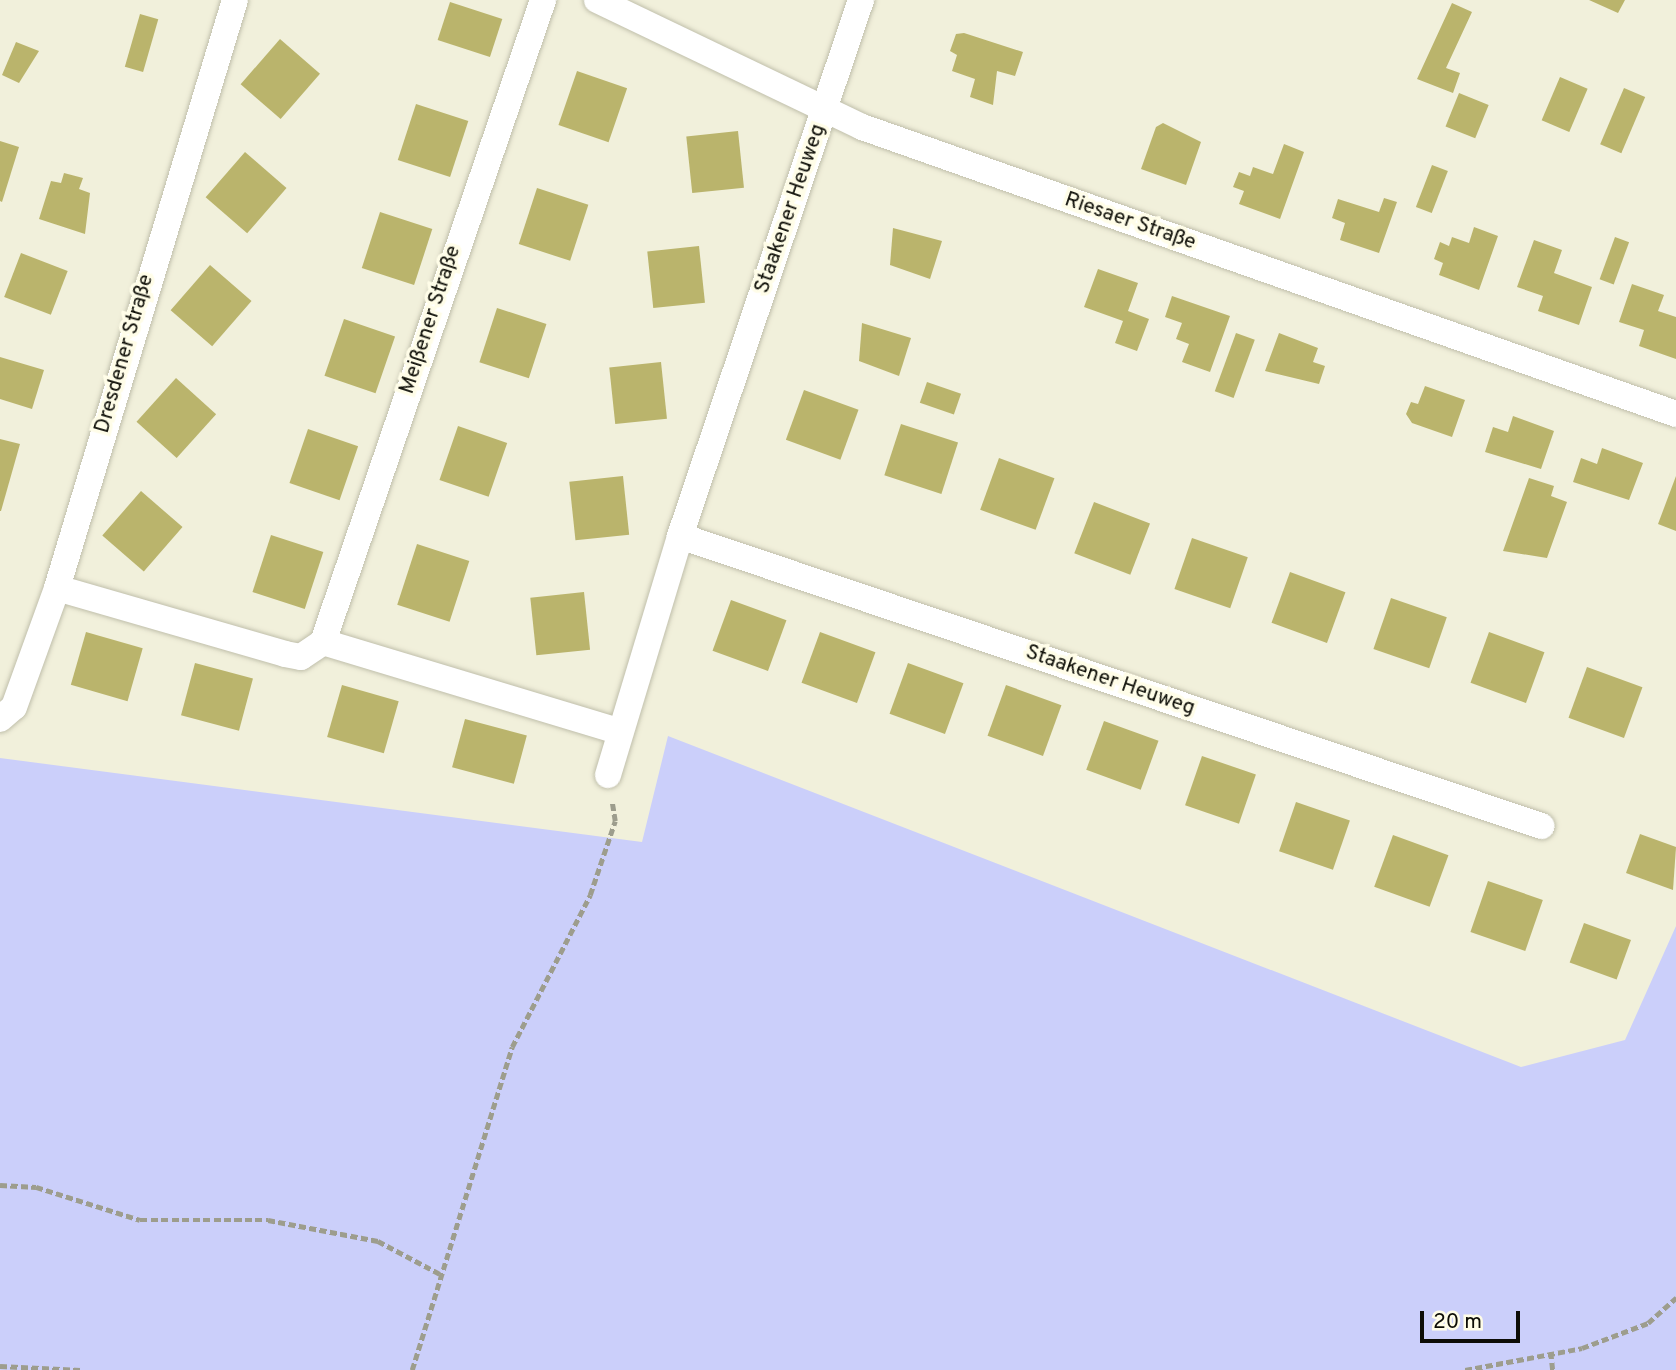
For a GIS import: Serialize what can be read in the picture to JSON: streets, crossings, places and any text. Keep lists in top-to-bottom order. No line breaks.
{"streets":{"street":["Staakener Heuweg","Riesaer Straße","Meißener Straße","Dresdener Straße"]},"crossings":[["Staakener Heuweg","Riesaer Straße"]],"scale_bar":"20 m"}
